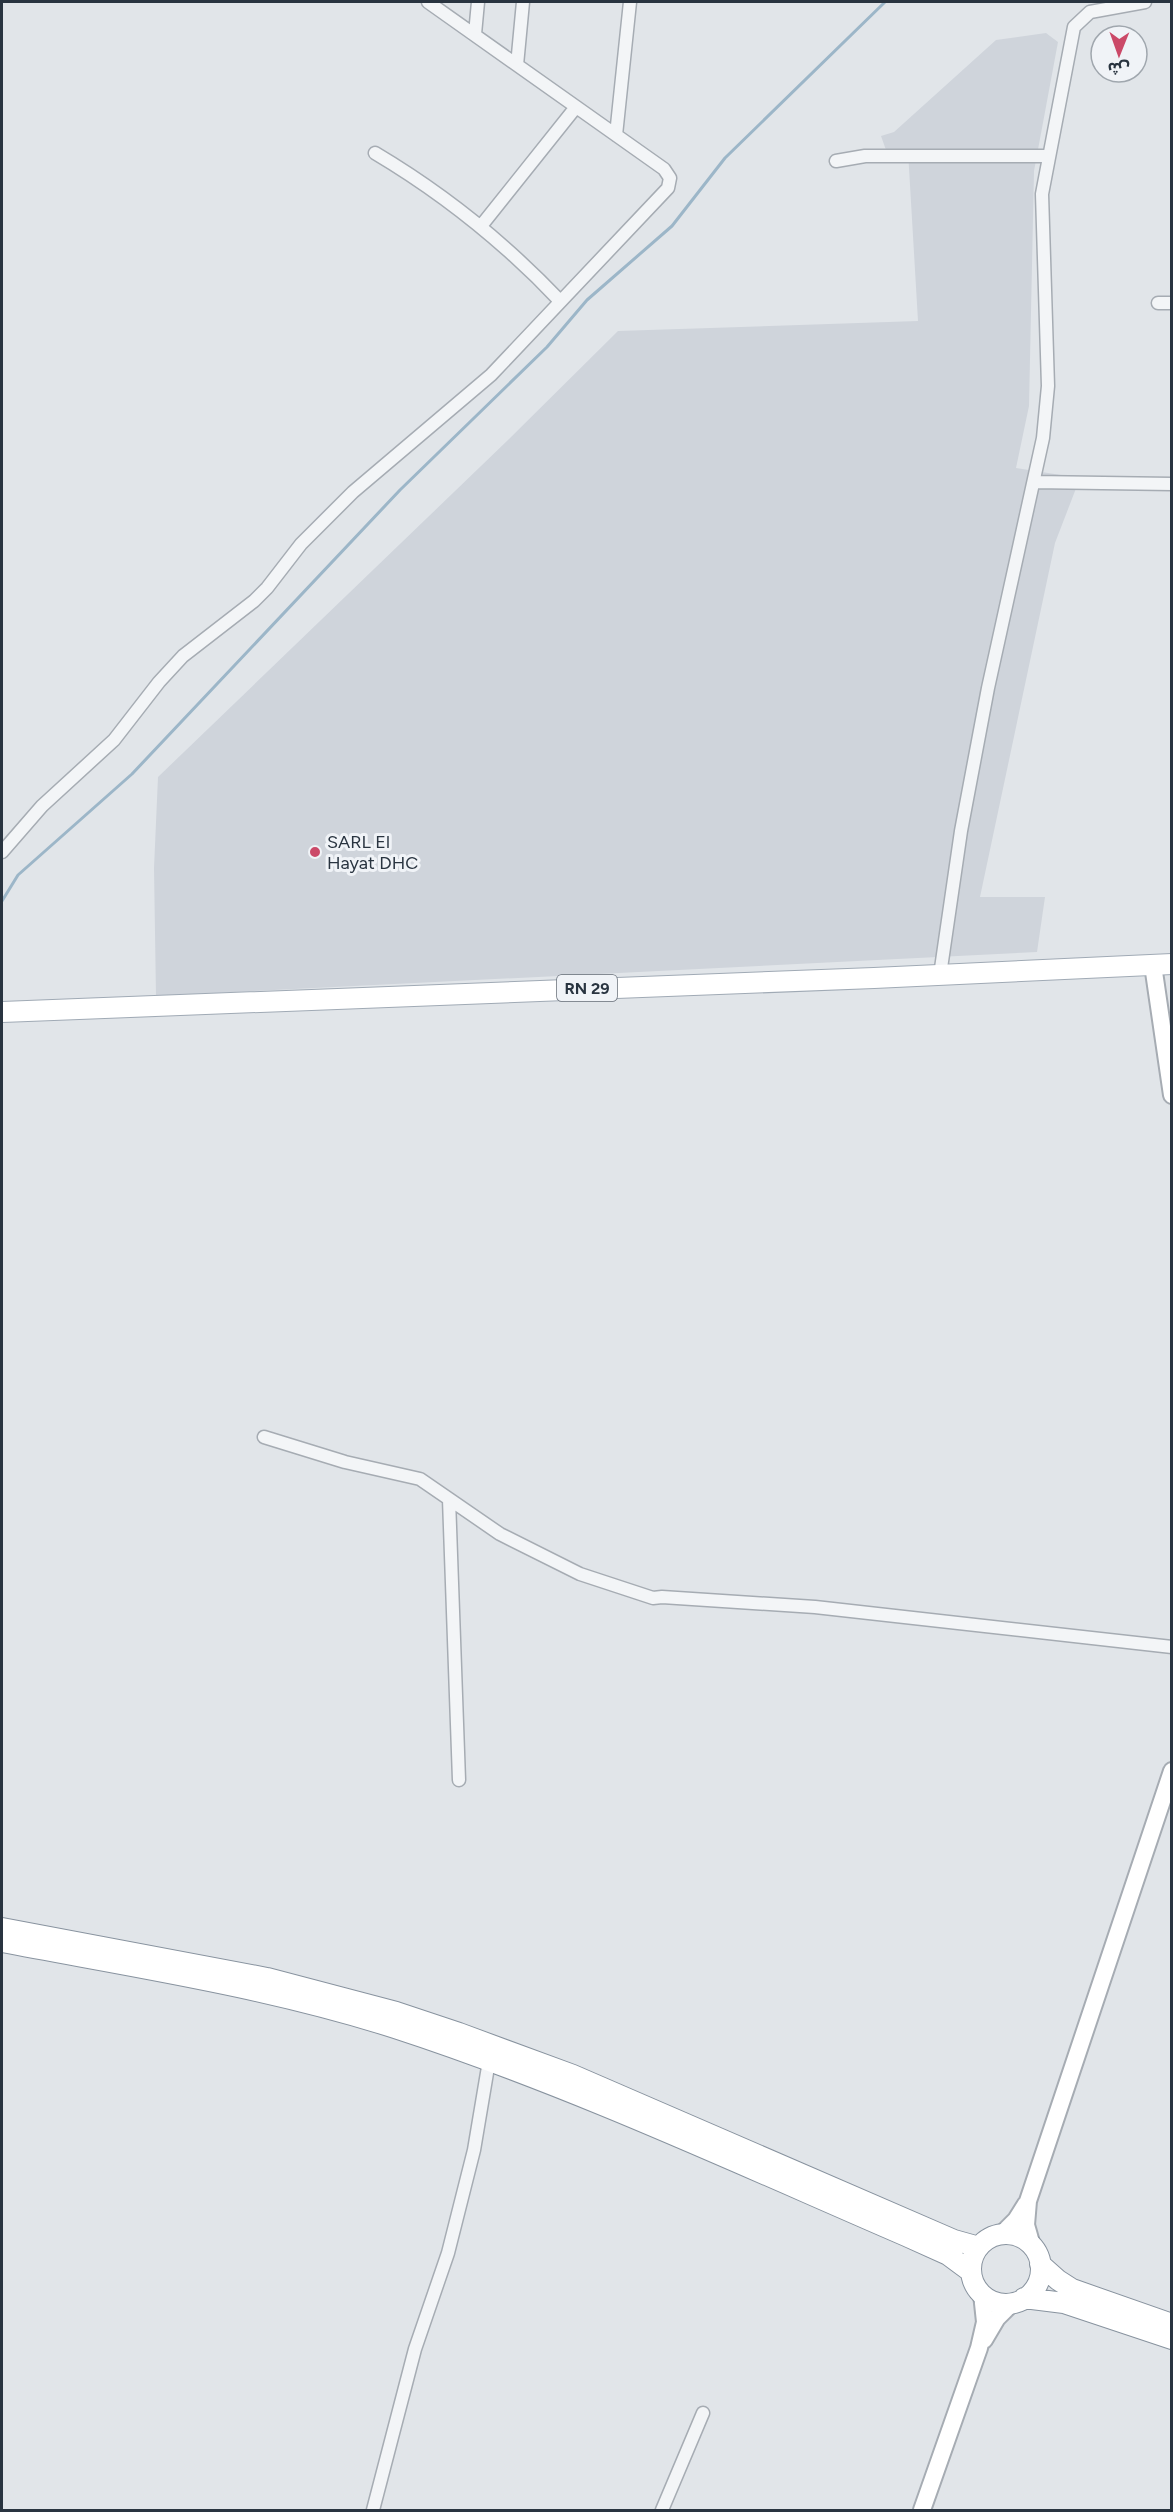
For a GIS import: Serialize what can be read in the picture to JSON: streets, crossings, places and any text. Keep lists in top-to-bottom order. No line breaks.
{"streets":{"main road":["RN 29"]},"places":["SARL El Hayat DHC"],"north":"bottom"}
